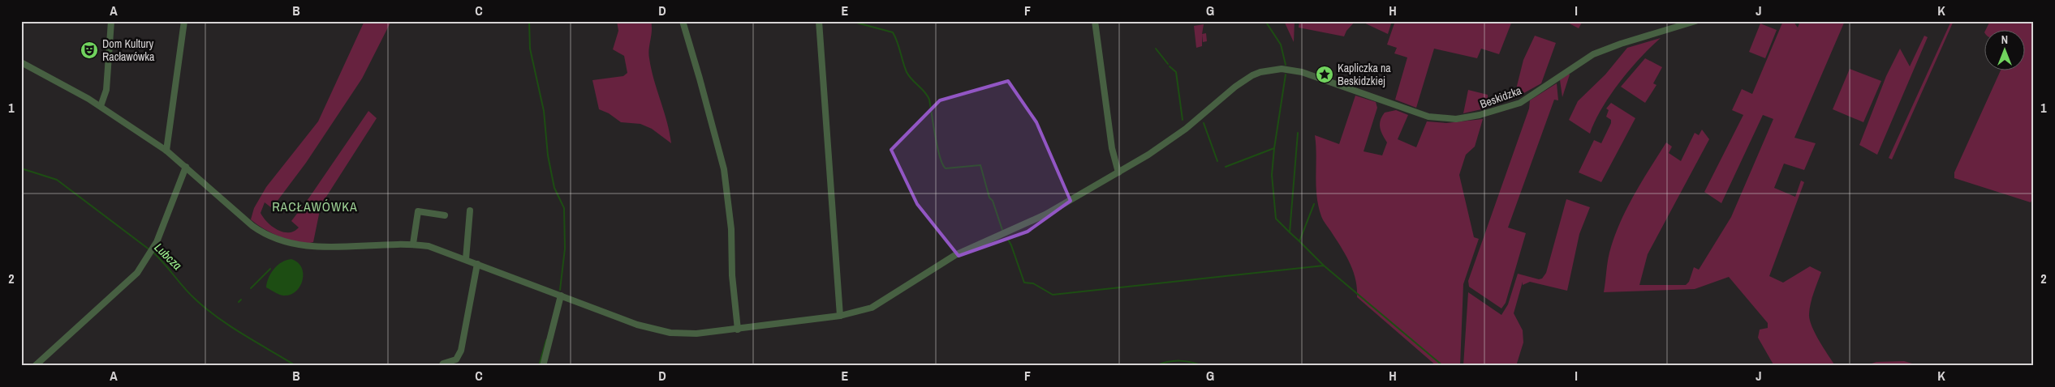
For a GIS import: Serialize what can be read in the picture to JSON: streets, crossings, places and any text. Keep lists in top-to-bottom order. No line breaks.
{"streets":{"street":["Beskidzka"]},"districts":["RACŁAWÓWKA"],"water":["Lubcza"],"places":{"theatre":["Dom Kultury Racławówka"],"place":["Kapliczka na Beskidzkiej"]},"north":"top","grid":{"columns":["A","B","C","D","E","F","G","H","I","J","K"],"rows":["1","2"]}}
